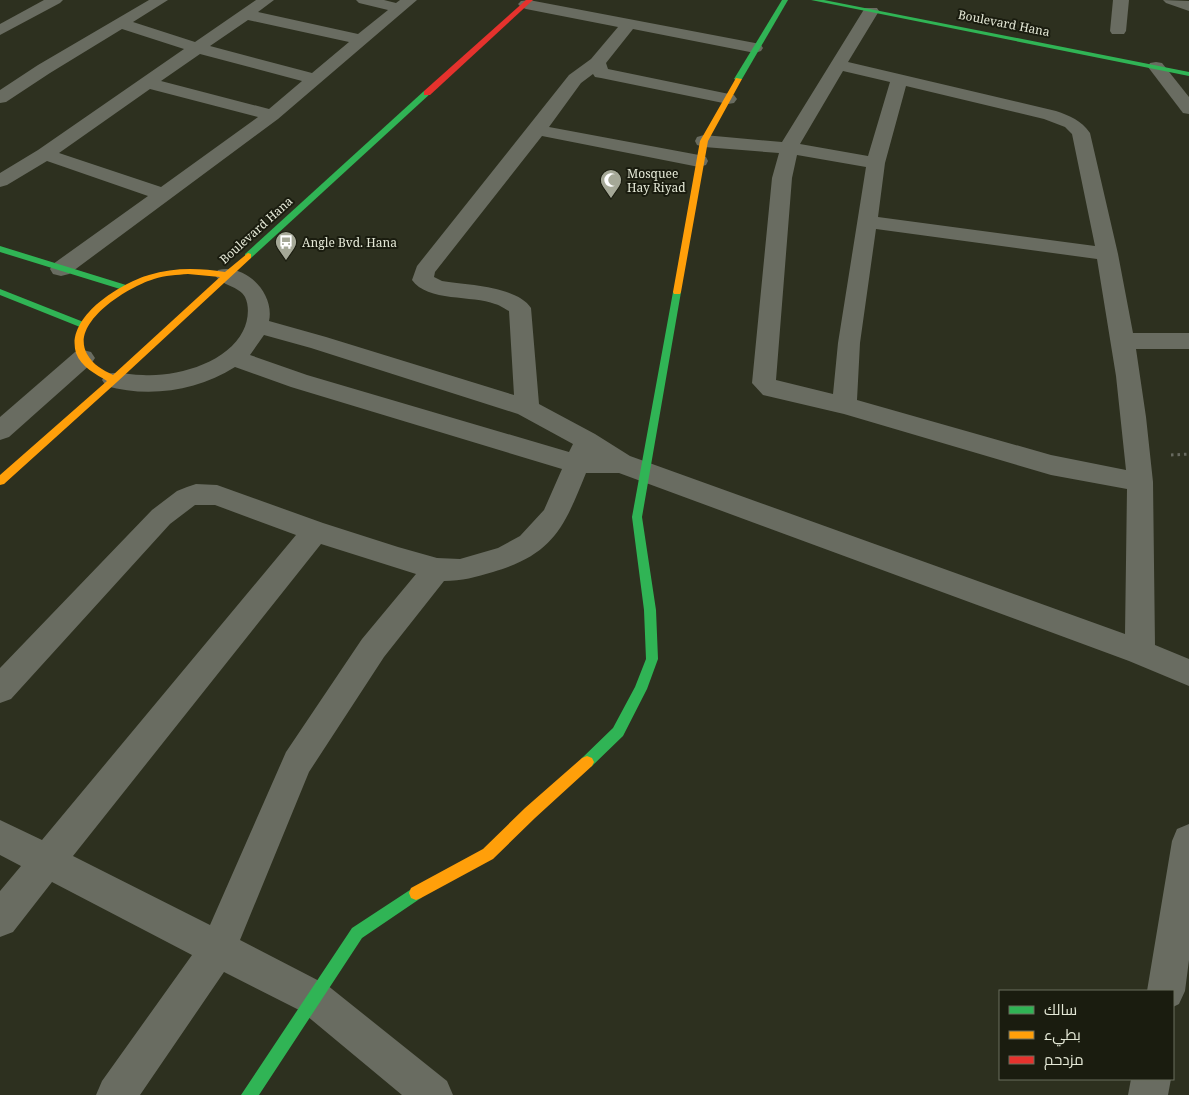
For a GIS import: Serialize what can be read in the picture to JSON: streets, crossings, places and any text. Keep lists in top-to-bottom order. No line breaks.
{"streets":{"street":["Boulevard Hana"]},"places":{"mosque":["Mosquee Hay Riyad"],"bus stop":["Angle Bvd. Hana"]},"legend":["سالك","بطيء","مزدحم"]}
